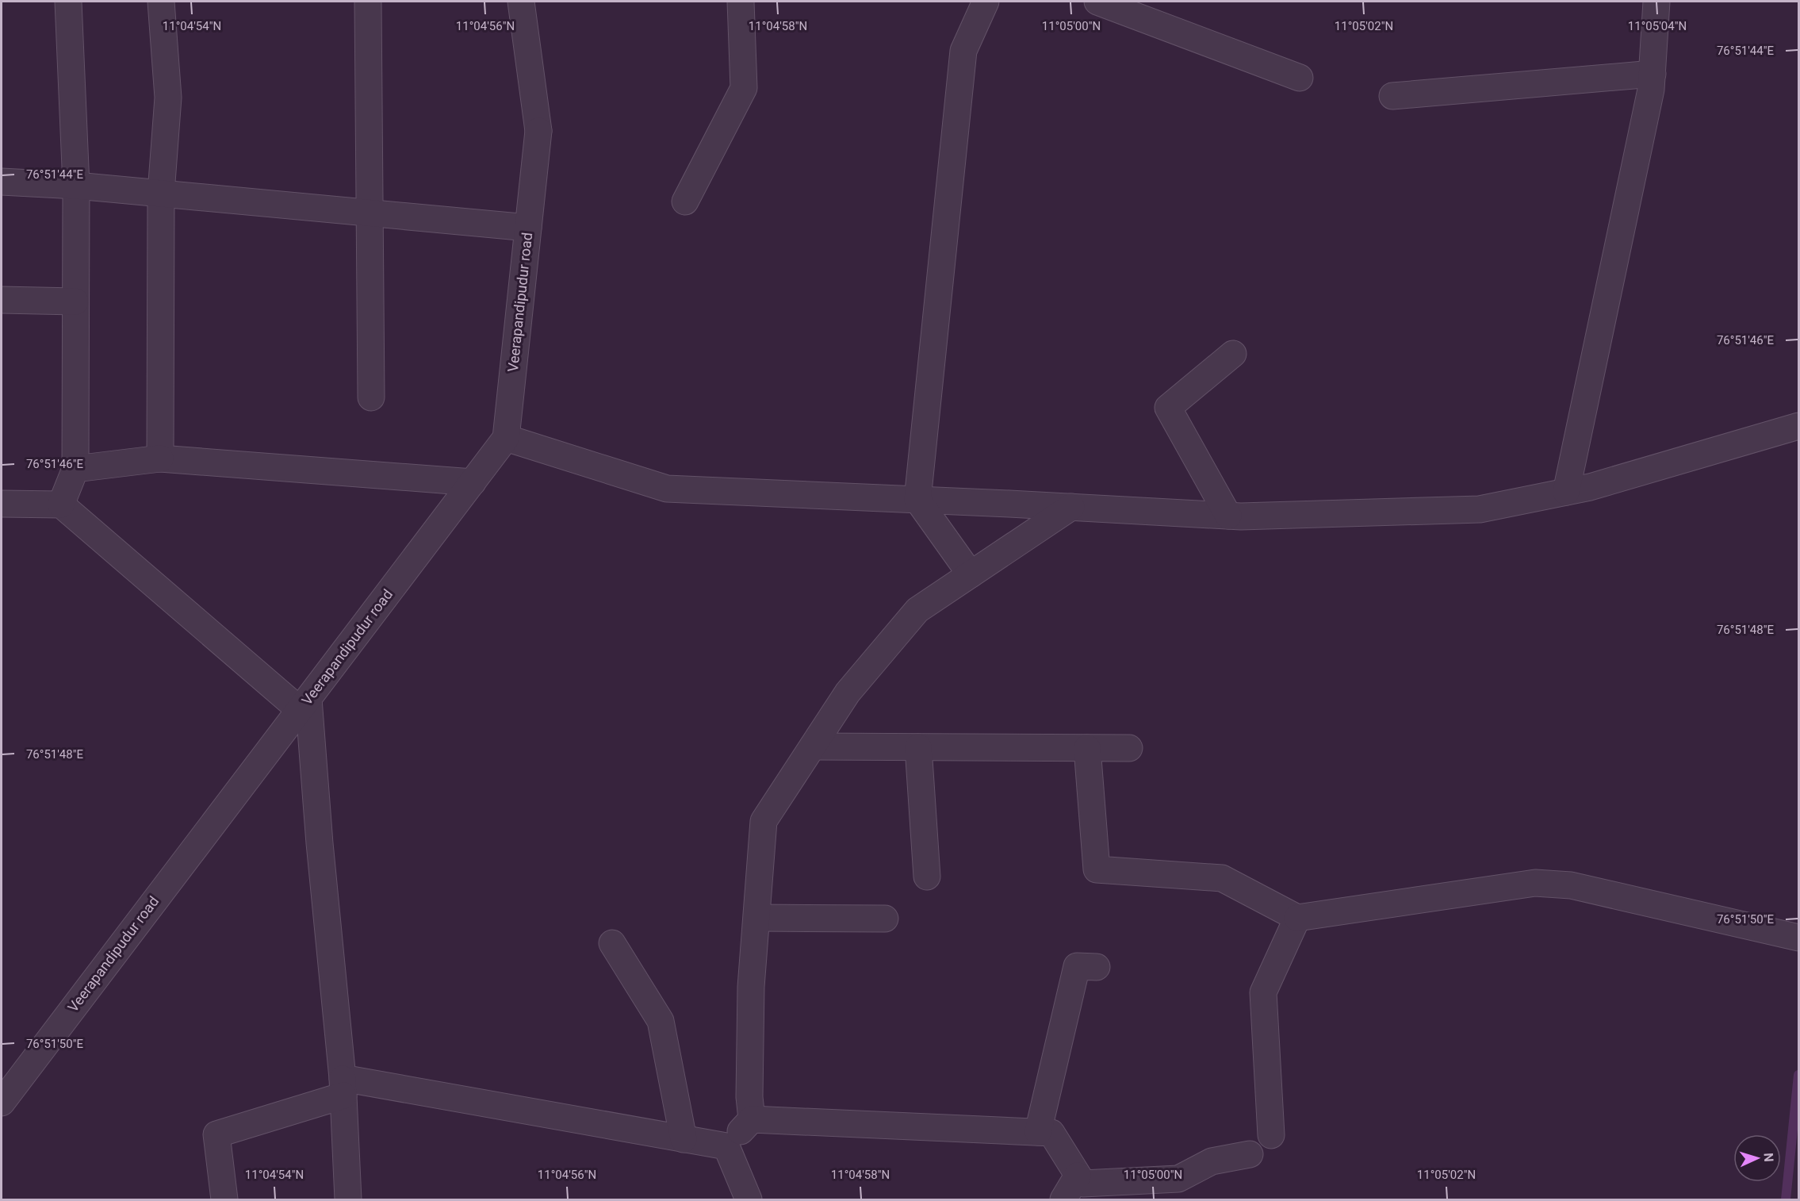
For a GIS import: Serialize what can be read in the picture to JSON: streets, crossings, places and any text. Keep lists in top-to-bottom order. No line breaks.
{"streets":{"street":["Veerapandipudur road"]},"north":"right","coordinates":["11°04'54\"N","11°04'56\"N","11°04'58\"N","11°05'00\"N","11°05'02\"N","11°05'04\"N","76°51'44\"E","76°51'46\"E","76°51'48\"E","76°51'50\"E"]}
